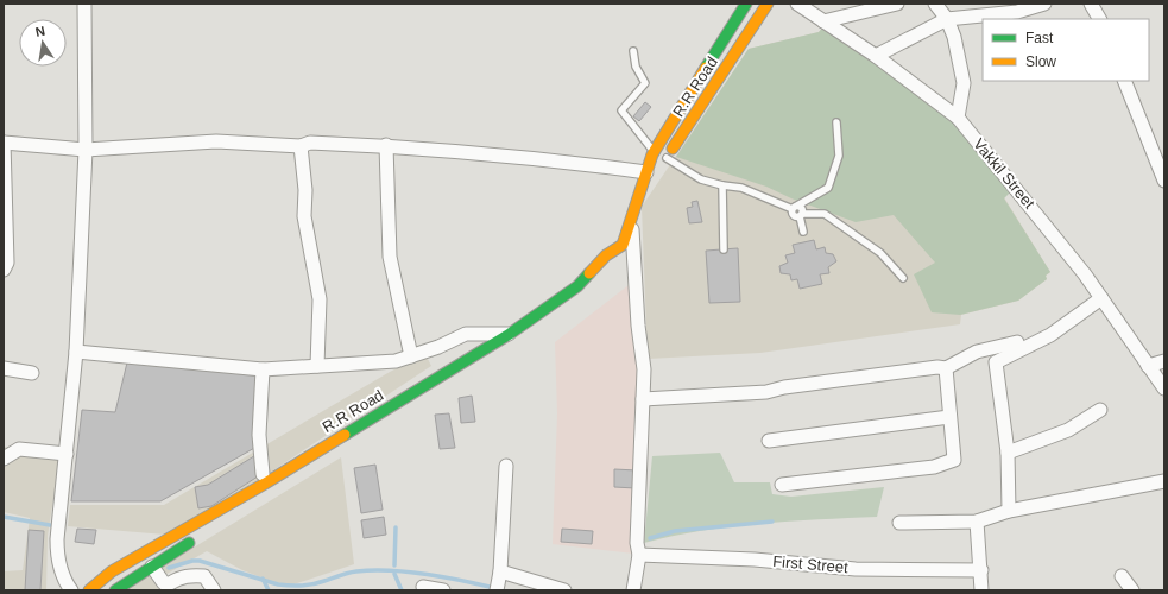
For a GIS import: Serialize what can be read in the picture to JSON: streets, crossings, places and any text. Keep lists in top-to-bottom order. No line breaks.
{"streets":{"main road":["R.R Road"],"street":["Vakkil Street","First Street"]},"legend":["Fast","Slow"],"north":"top"}
